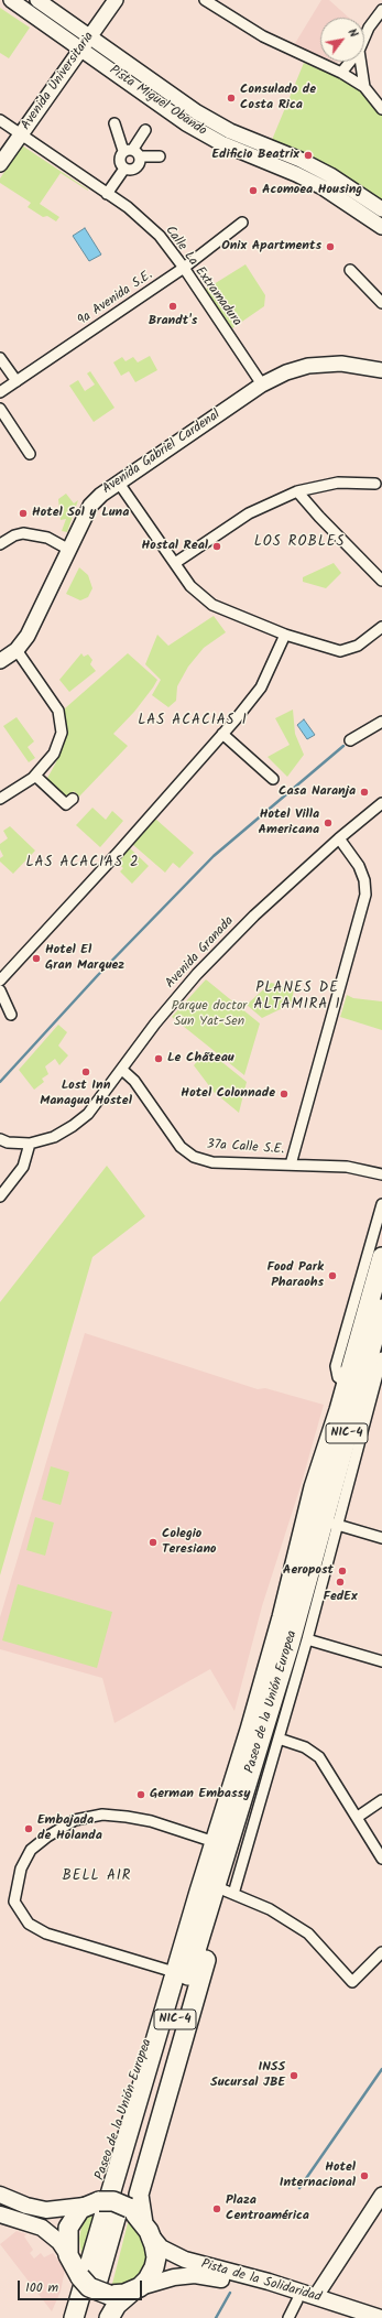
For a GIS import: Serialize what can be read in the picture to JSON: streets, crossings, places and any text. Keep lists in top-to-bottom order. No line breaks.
{"streets":{"highway":["NIC-4","Paseo de la Unión Europea"],"main road":["Pista de la Solidaridad"],"street":["Avenida Universitaria","Pista Miguel Obando","Calle La Extramadura","9a Avenida S.E.","Avenida Gabriel Cardenal","Avenida Granada","37a Calle S.E."]},"crossings":[["Avenida Universitaria","Pista Miguel Obando"],["Avenida Universitaria","Calle La Extramadura"],["Calle La Extramadura","9a Avenida S.E."],["Calle La Extramadura","Avenida Gabriel Cardenal"],["Avenida Granada","37a Calle S.E."],["NIC-4","Paseo de la Unión Europea"],["NIC-4","Pista de la Solidaridad"],["Paseo de la Unión Europea","Pista de la Solidaridad"]],"districts":["LOS ROBLES","LAS ACACIAS 1","LAS ACACIAS 2","PLANES DE ALTAMIRA 1","BELL AIR"],"parks":["Parque doctor Sun Yat-Sen"],"places":["Consulado de Costa Rica","Edificio Beatrix","Acomoea Housing","Onix Apartments","Brandt's","Hotel Sol y Luna","Hostal Real","Casa Naranja","Hotel Villa Americana","Hotel El Gran Marquez","Le Chãteau","Lost Inn Managua Hostel","Hotel Colonnade","Food Park Pharaohs","Colegio Teresiano","Aeropost","FedEx","German Embassy","Embajada de Holanda","INSS Sucursal JBE","Hotel Internacional","Plaza Centroamérica"],"scale_bar":"100 m","north":"top right"}
